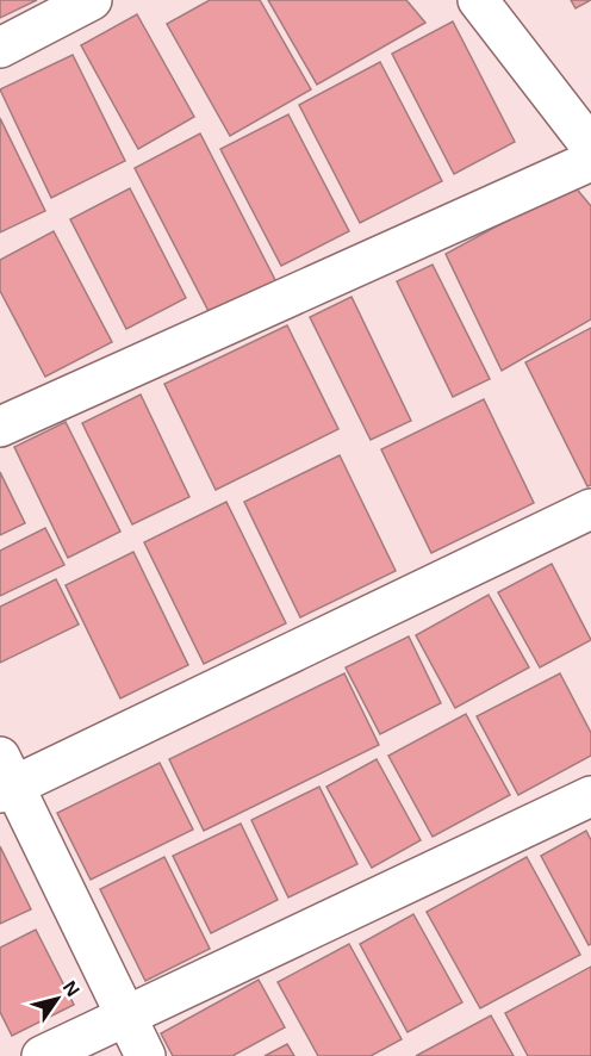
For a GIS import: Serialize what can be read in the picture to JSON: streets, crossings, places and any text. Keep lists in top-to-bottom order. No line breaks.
{"north":"top right"}
